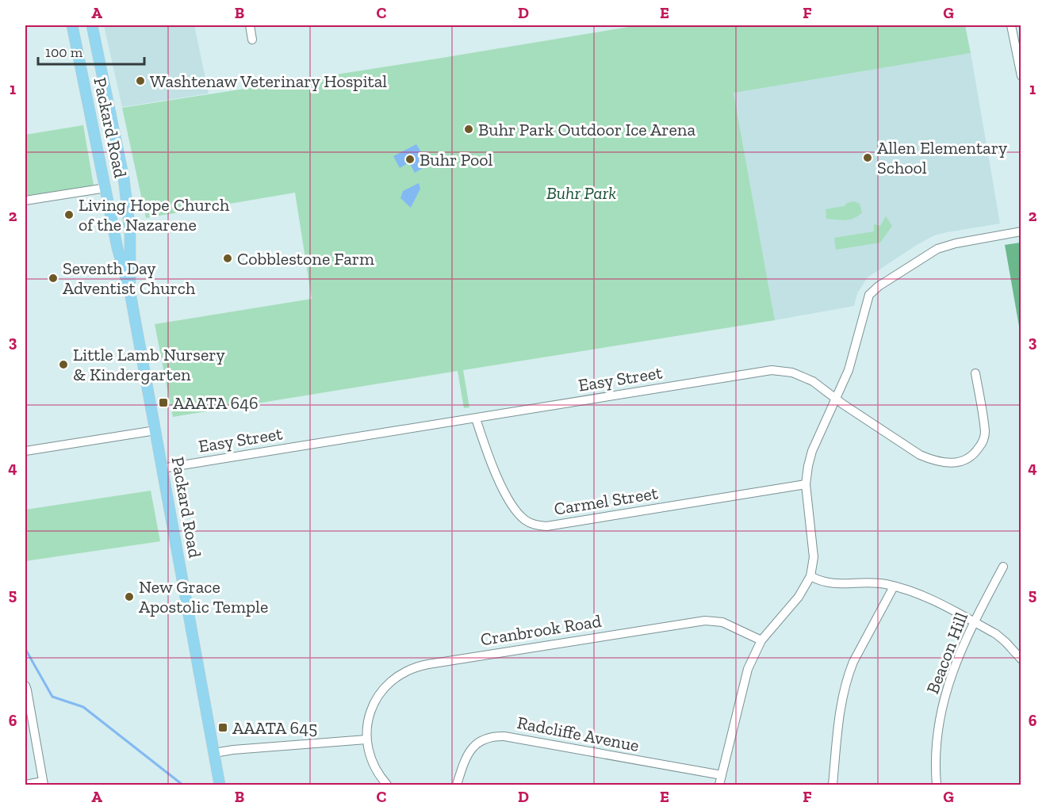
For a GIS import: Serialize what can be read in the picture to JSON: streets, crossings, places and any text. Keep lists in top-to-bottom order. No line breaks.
{"streets":{"main road":["Packard Road"],"street":["Easy Street","Carmel Street","Cranbrook Road","Beacon Hill","Radcliffe Avenue"]},"crossings":[["Packard Road","Easy Street"],["Easy Street","Carmel Street"]],"parks":["Buhr Park"],"places":{"other":["Washtenaw Veterinary Hospital","Buhr Park Outdoor Ice Arena","Allen Elementary School","Buhr Pool","Living Hope Church of the Nazarene","Cobblestone Farm","Seventh Day Adventist Church","Little Lamb Nursery & Kindergarten","New Grace Apostolic Temple"],"transit":["AAATA 646","AAATA 645"]},"scale_bar":"100 m","grid":{"columns":["A","B","C","D","E","F","G"],"rows":["1","2","3","4","5","6"]}}
